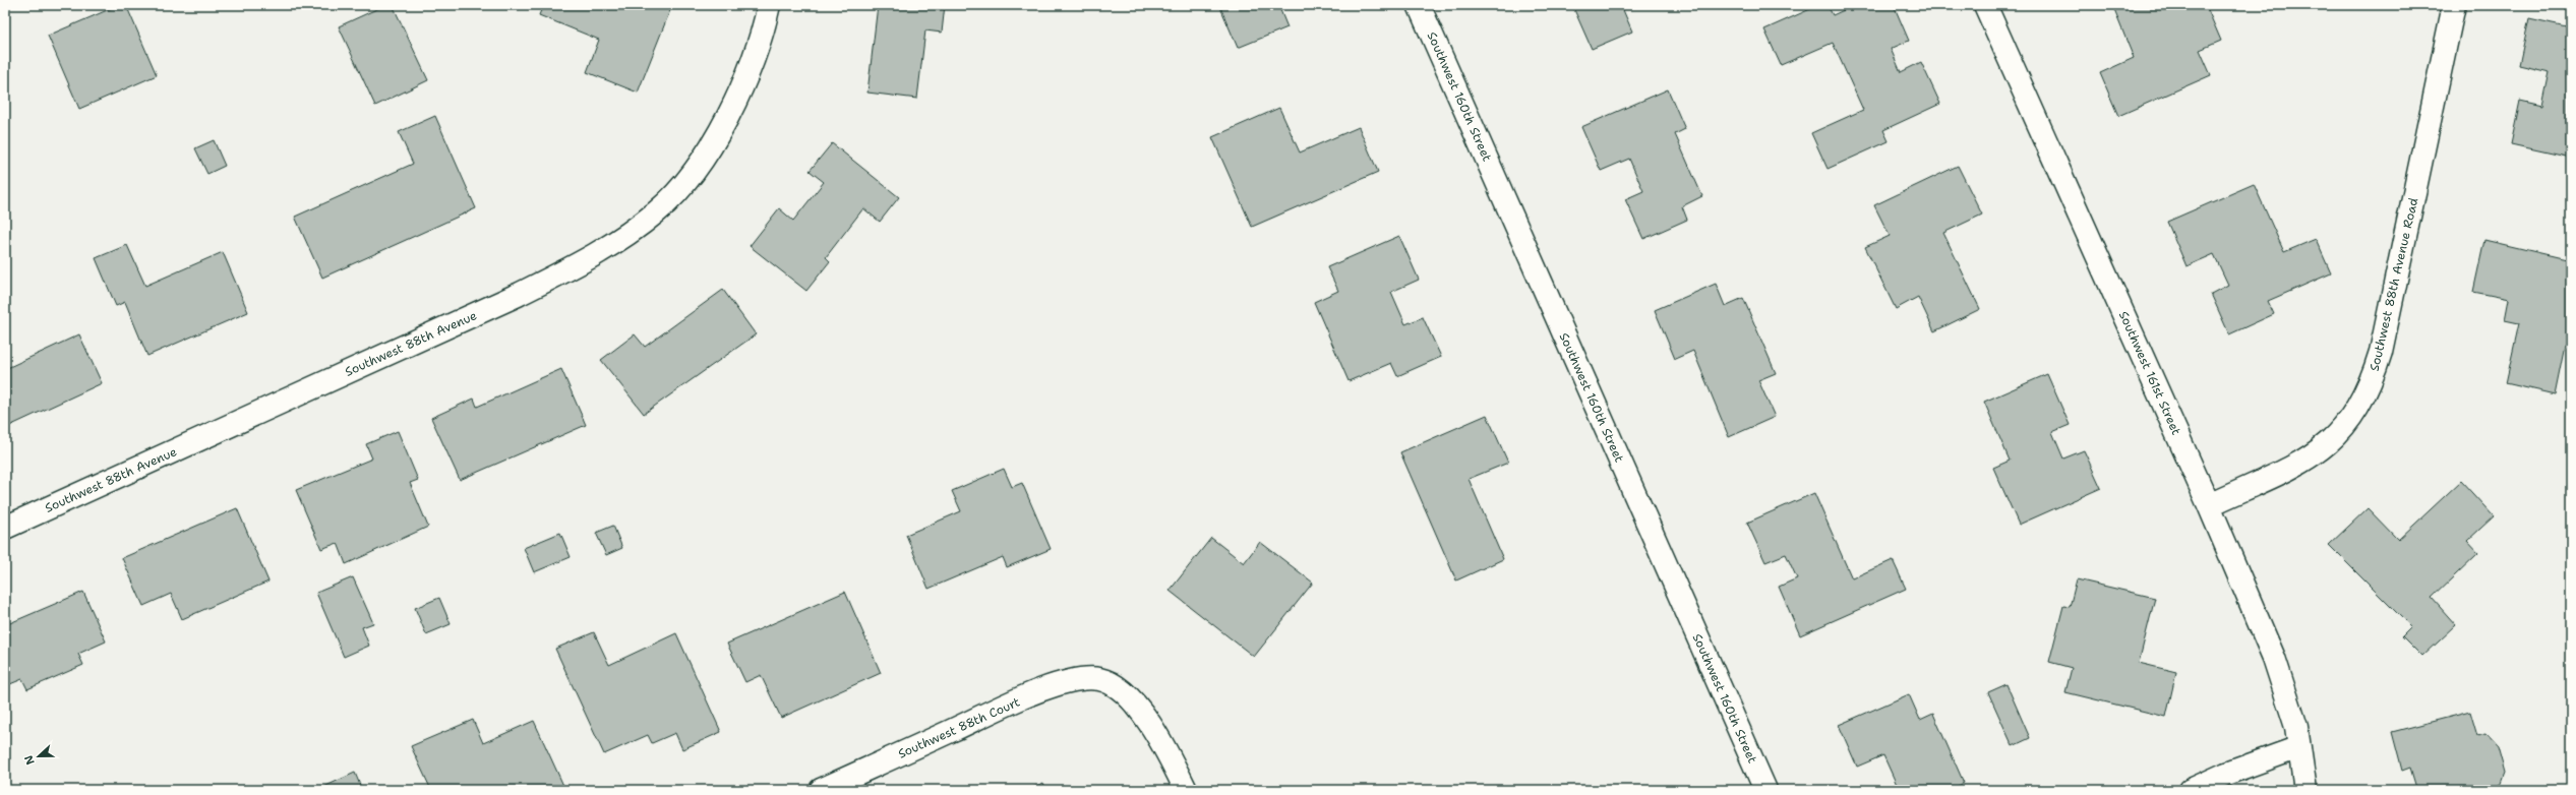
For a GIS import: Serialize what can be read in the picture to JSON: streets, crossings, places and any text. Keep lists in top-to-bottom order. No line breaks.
{"streets":{"street":["Southwest 160th Street","Southwest 88th Avenue Road","Southwest 88th Avenue","Southwest 161st Street","Southwest 88th Court"]},"crossings":[["Southwest 88th Avenue Road","Southwest 161st Street"]],"north":"left"}
